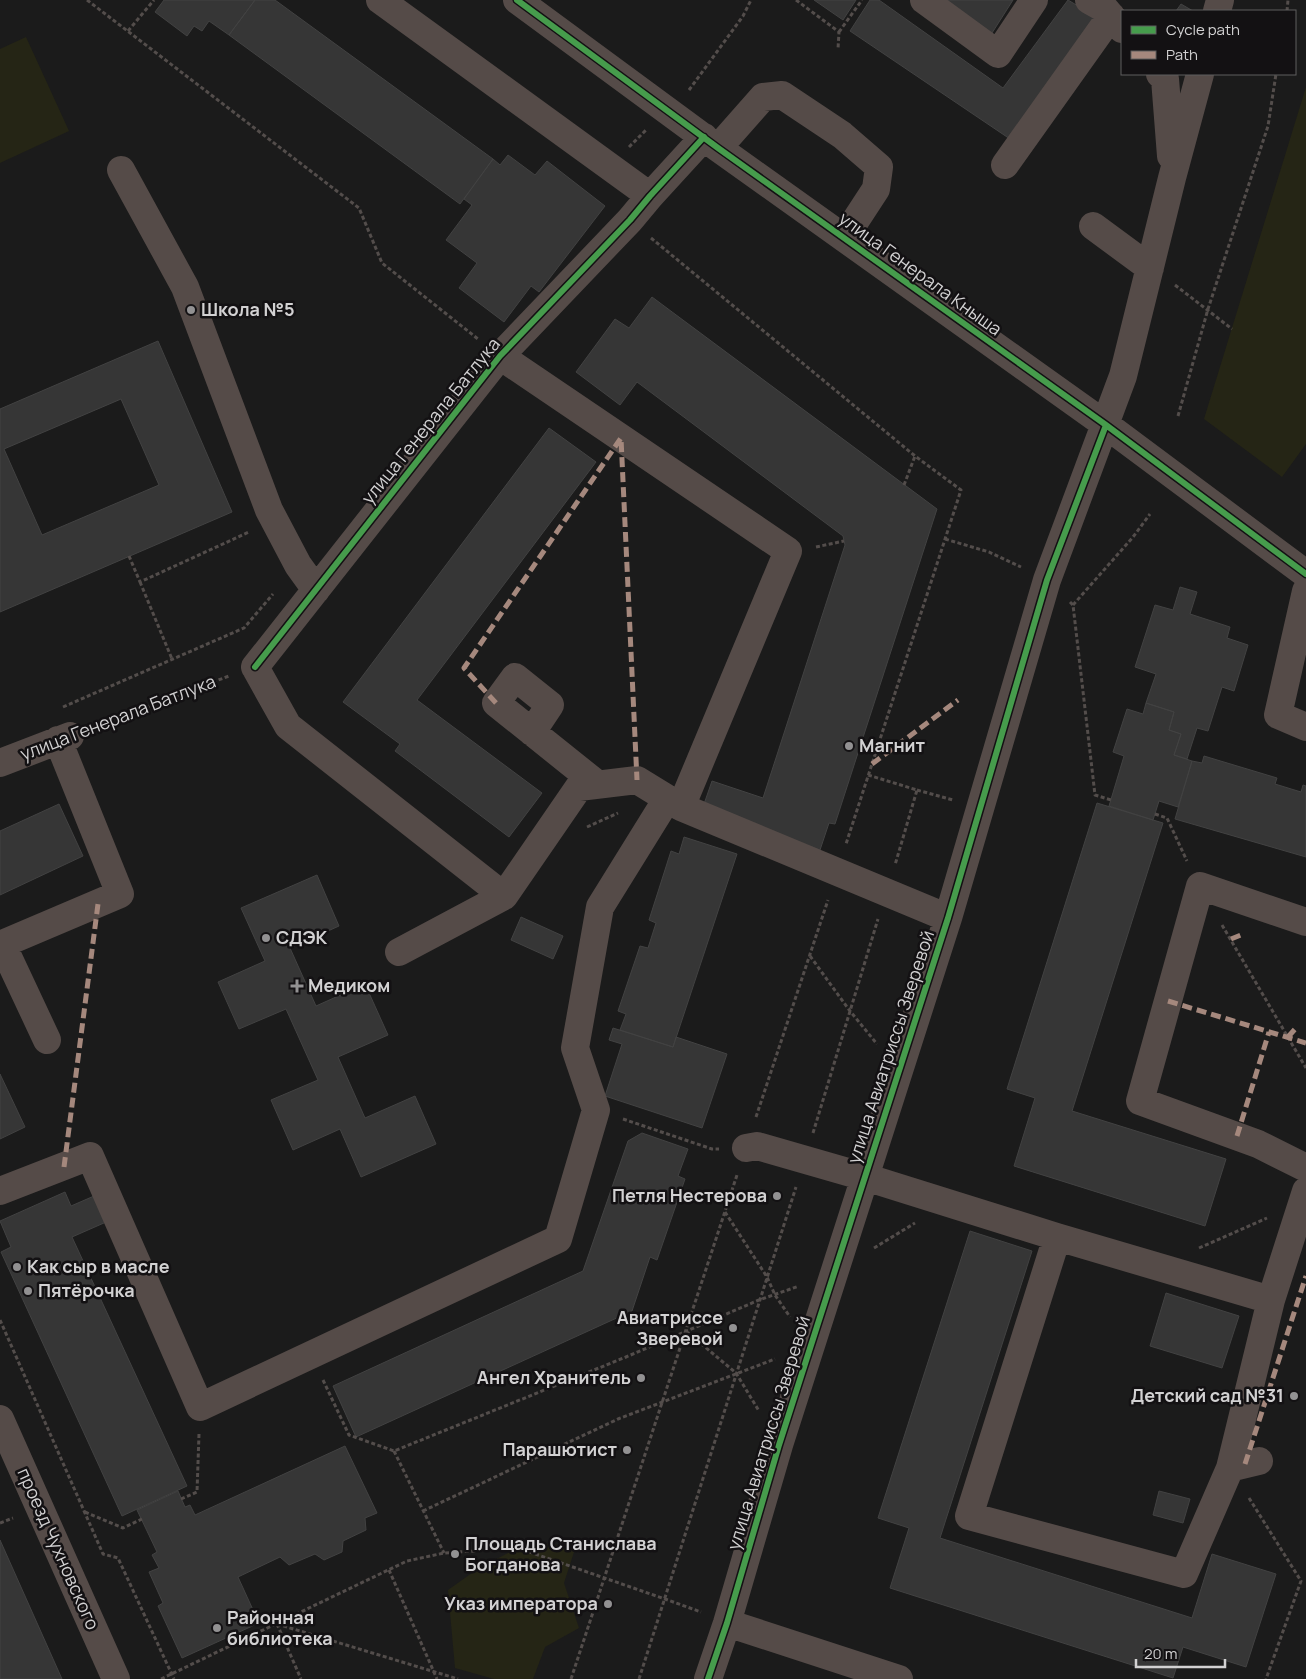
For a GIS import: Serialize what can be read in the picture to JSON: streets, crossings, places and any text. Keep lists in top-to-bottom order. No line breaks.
{"streets":{"street":["улица Генерала Кныша","улица Генерала Батлука","улица Авиатриссы Зверевой","проезд Чухновского"]},"crossings":[["улица Генерала Кныша","улица Генерала Батлука"],["улица Генерала Кныша","улица Авиатриссы Зверевой"]],"places":{"other":["Школа №5","Магнит","СДЭК","Петля Нестерова","Как сыр в масле","Пятёрочка","Авиатриссе Зверевой","Ангел Хранитель","Детский сад №31","Парашютист","Площадь Станислава Богданова","Указ императора","Районная библиотека"],"health":["Медиком"]},"legend":["Cycle path","Path"],"scale_bar":"20 m"}
